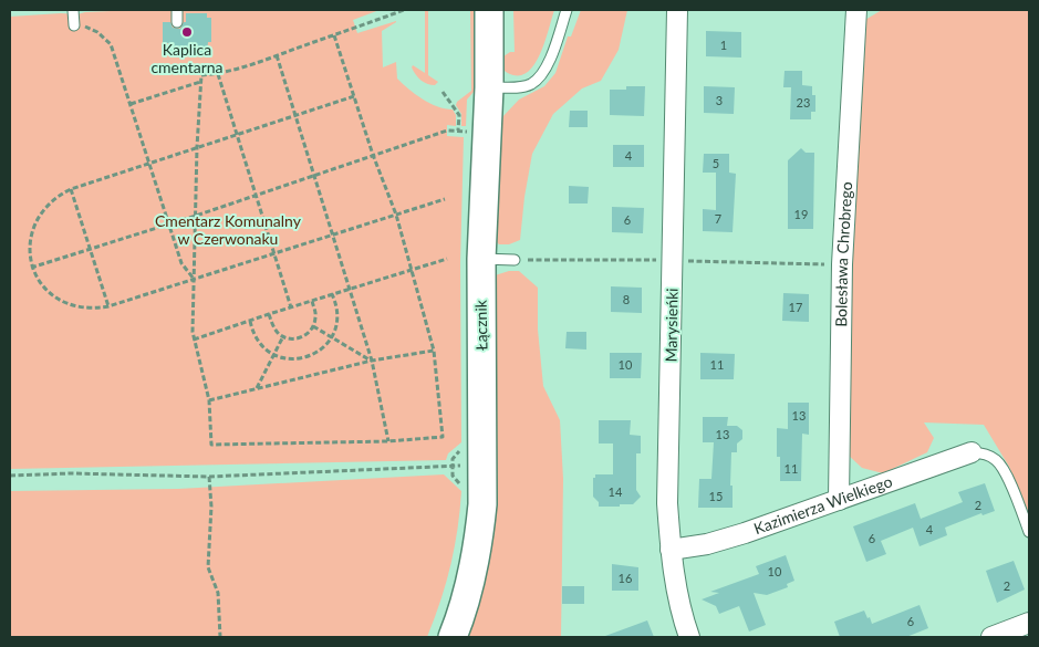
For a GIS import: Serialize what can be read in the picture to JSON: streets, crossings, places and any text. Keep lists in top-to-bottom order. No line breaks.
{"streets":{"street":["Bolesława Chrobrego","Łącznik","Marysieńki","Kazimierza Wielkiego"]},"crossings":[["Bolesława Chrobrego","Kazimierza Wielkiego"],["Marysieńki","Kazimierza Wielkiego"]],"parks":["Cmentarz Komunalny w Czerwonaku"],"places":["Kaplica cmentarna"],"house_numbers":["1","3","23","4","5","19","7","6","8","17","10","11","13","13","11","14","15","2","4","6","10","16","2","6"]}
